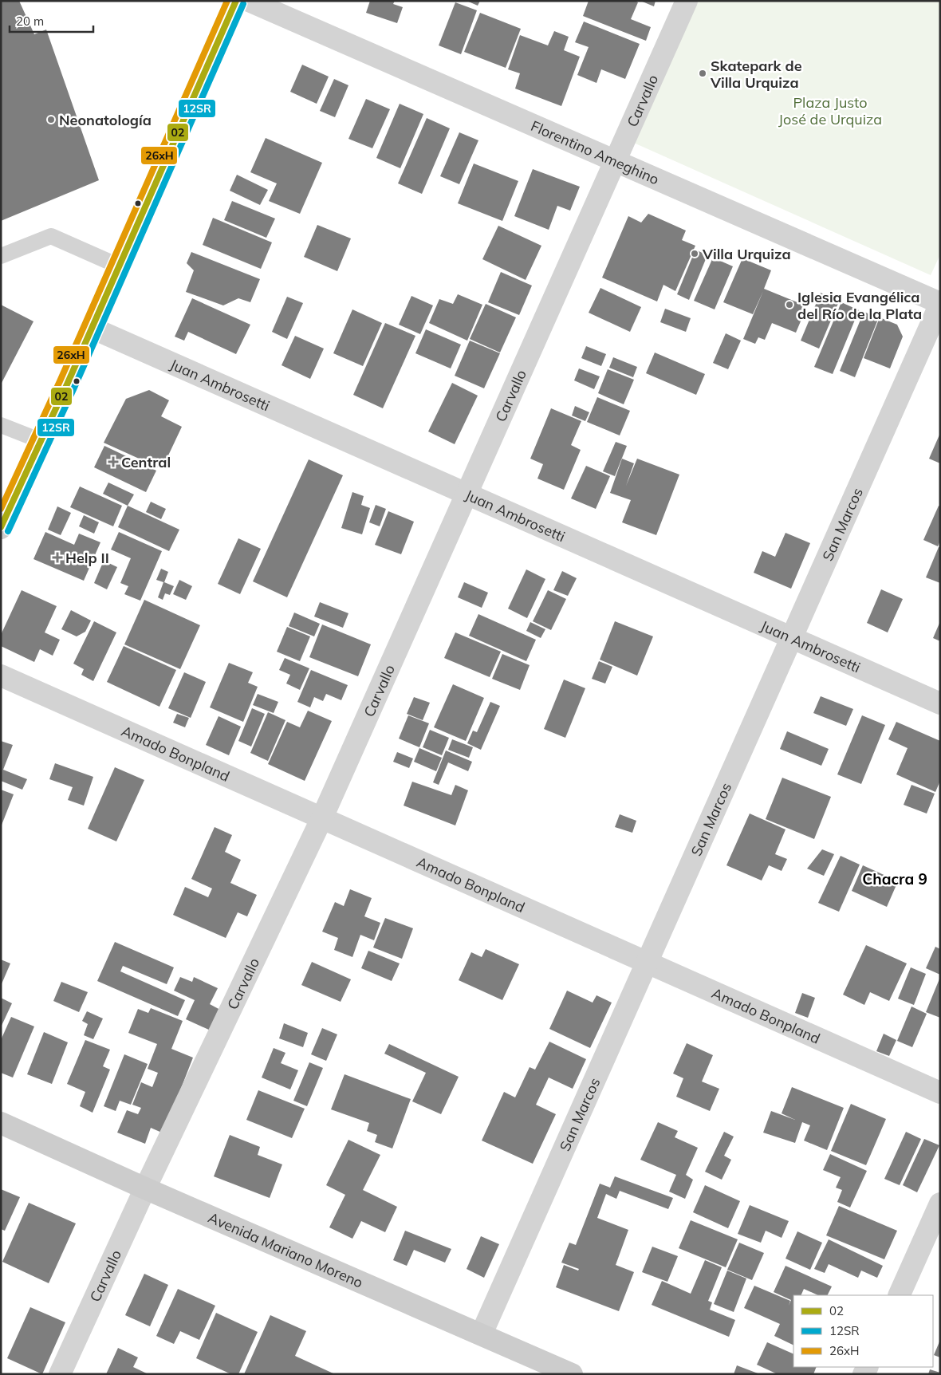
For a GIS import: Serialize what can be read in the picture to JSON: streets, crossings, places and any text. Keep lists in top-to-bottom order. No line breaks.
{"streets":{"main road":["Avenida Mariano Moreno"],"street":["Carvallo","Florentino Ameghino","Juan Ambrosetti","San Marcos","Amado Bonpland"]},"crossings":[["Carvallo","Florentino Ameghino"],["Carvallo","Juan Ambrosetti"],["Carvallo","Amado Bonpland"],["Carvallo","Avenida Mariano Moreno"],["Florentino Ameghino","San Marcos"],["Juan Ambrosetti","San Marcos"],["San Marcos","Amado Bonpland"],["San Marcos","Avenida Mariano Moreno"]],"districts":["Chacra 9"],"parks":["Plaza Justo José de Urquiza"],"places":{"other":["Skatepark de Villa Urquiza","Neonatología","Villa Urquiza","Iglesia Evangélica del Río de la Plata"],"health":["Central","Help II"]},"lines":["transit line 02","transit line 26xH","transit line 12SR"],"legend":["02","12SR","26xH"],"scale_bar":"20 m"}
